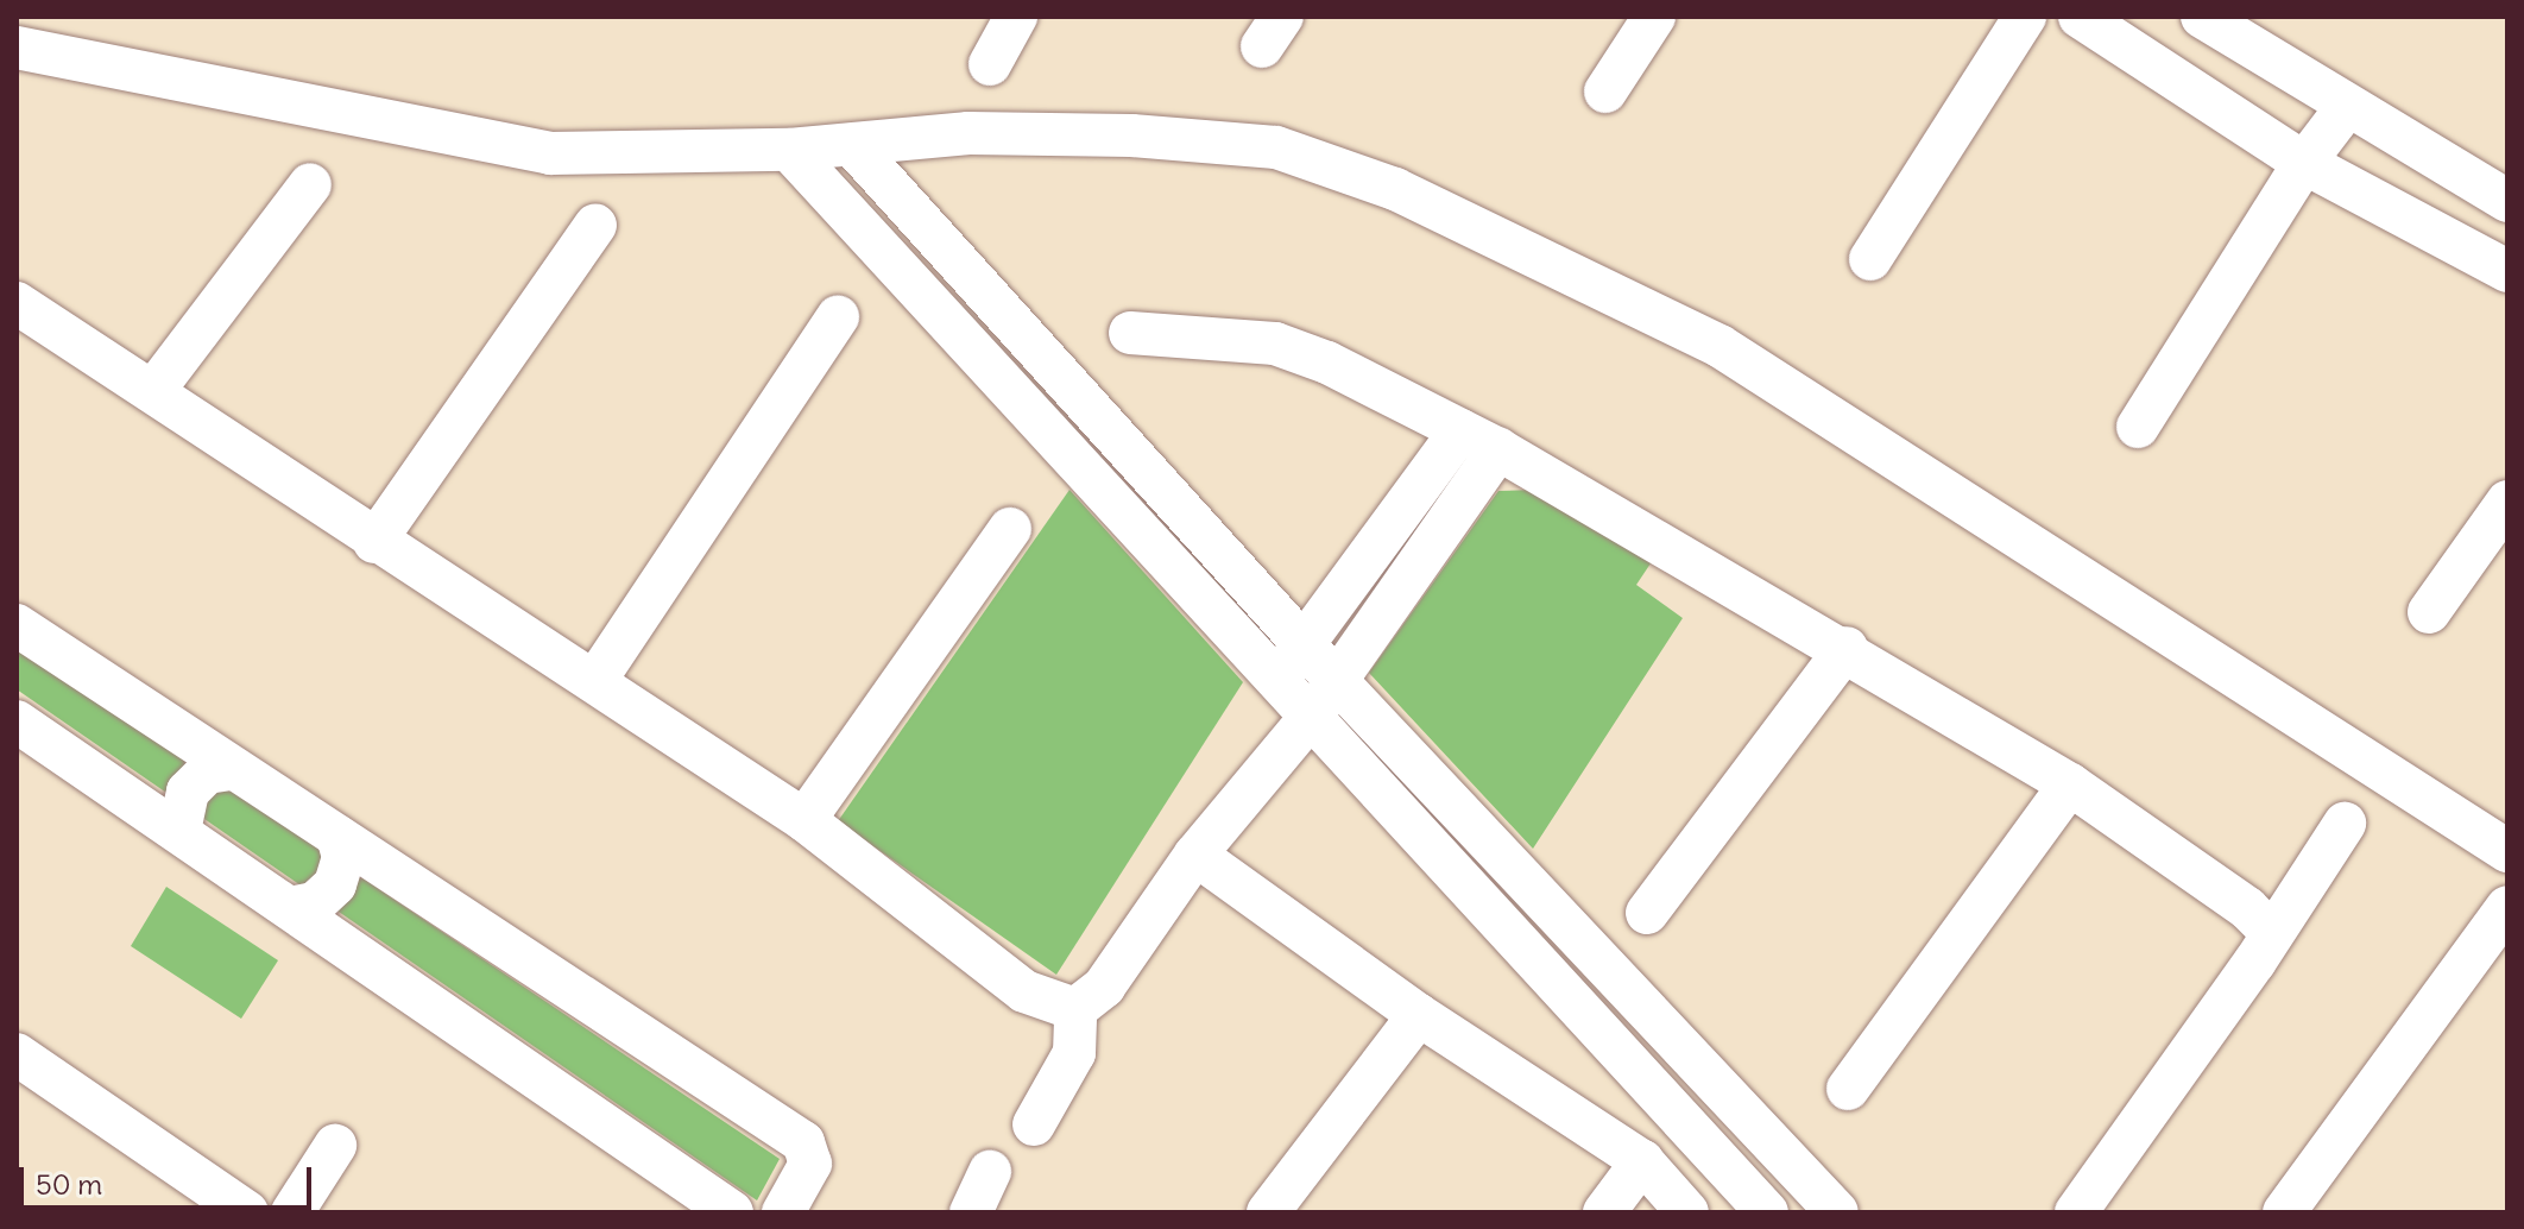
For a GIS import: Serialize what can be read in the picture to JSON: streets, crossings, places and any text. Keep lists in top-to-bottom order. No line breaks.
{"scale_bar":"50 m"}
